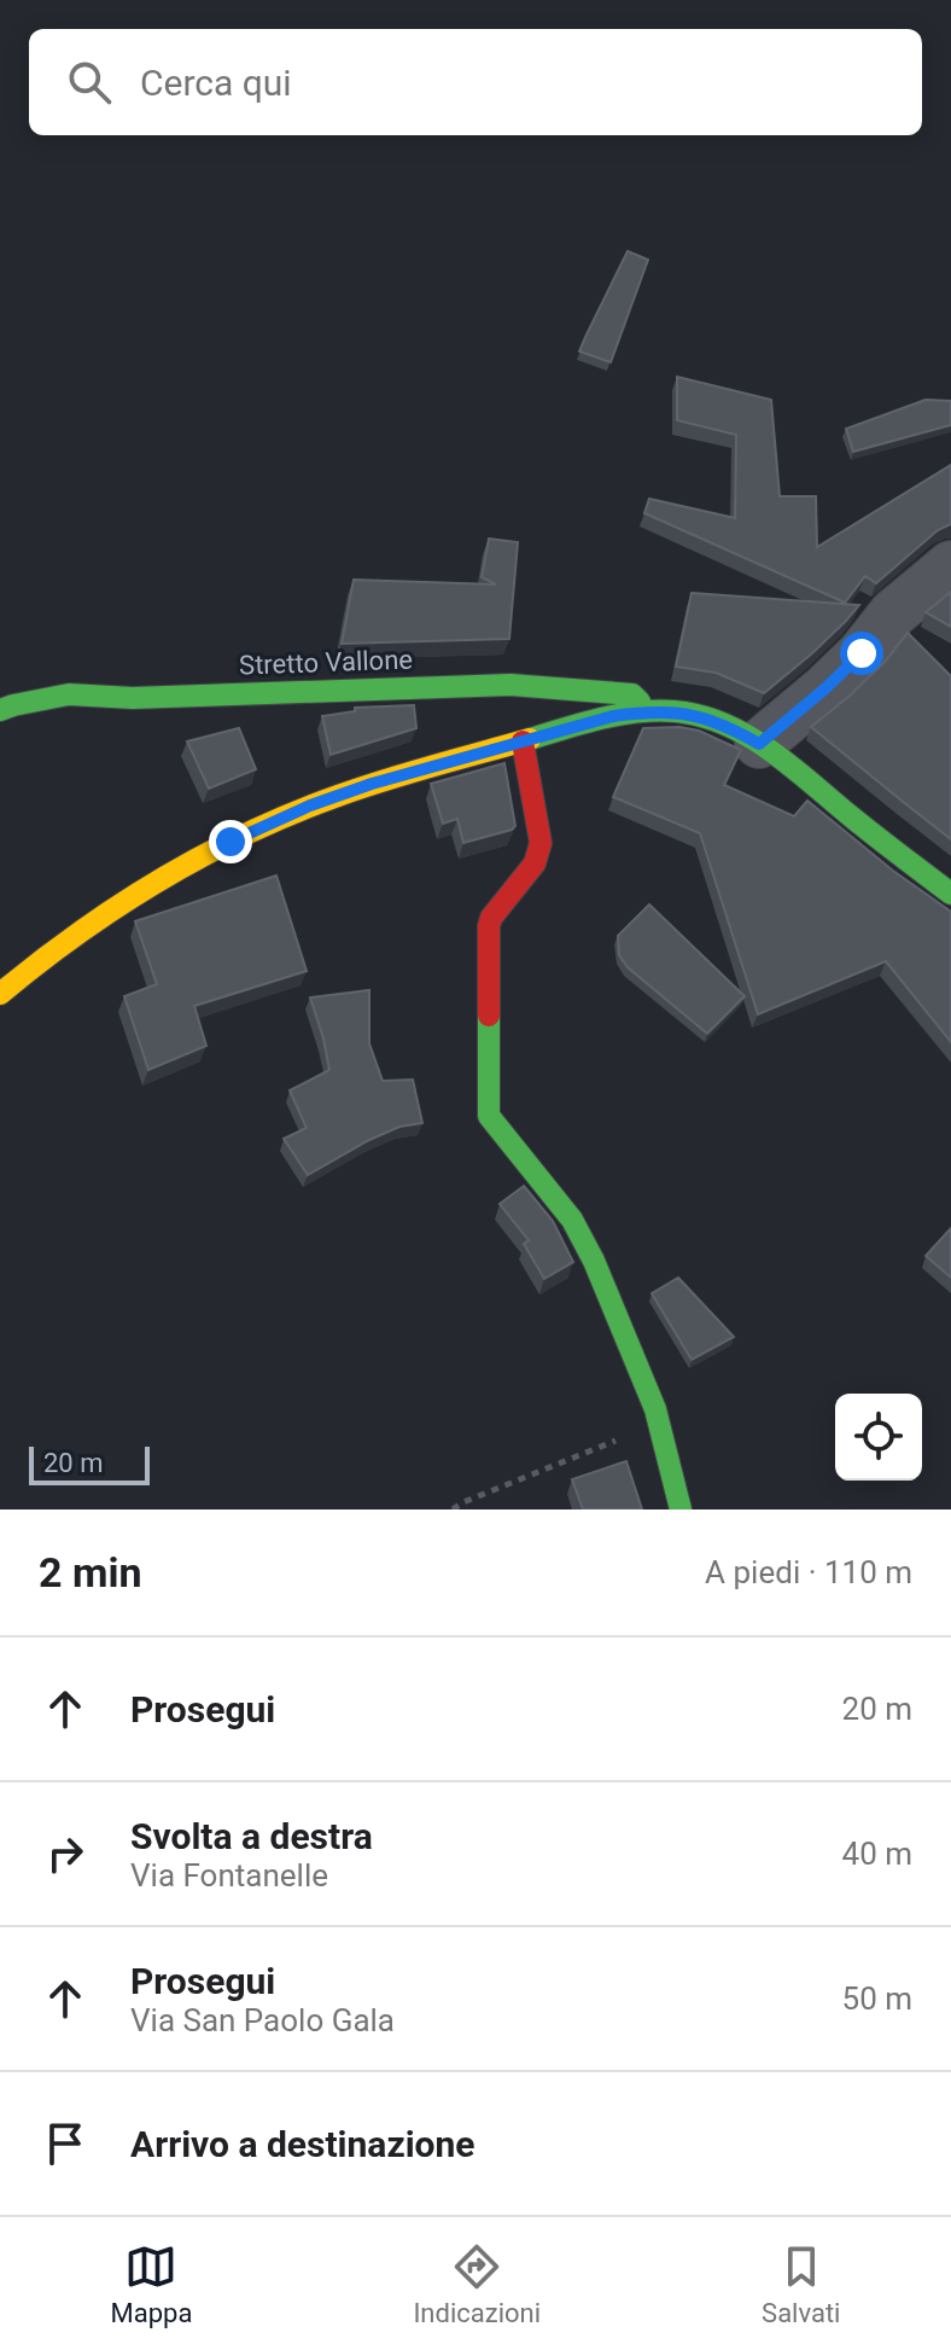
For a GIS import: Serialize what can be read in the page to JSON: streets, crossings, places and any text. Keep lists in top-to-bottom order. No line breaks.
{"streets":{"street":["Stretto Vallone"]},"scale_bar":"20 m","page":{"search":"Cerca qui","scale":"20 m","heading":["2 min","A piedi · 110 m"],"list":[["Prosegui","20 m"],["Svolta a destra","Via Fontanelle","40 m"],["Prosegui","Via San Paolo Gala","50 m"],"Arrivo a destinazione"],"nav":["Mappa","Indicazioni","Salvati"]}}
